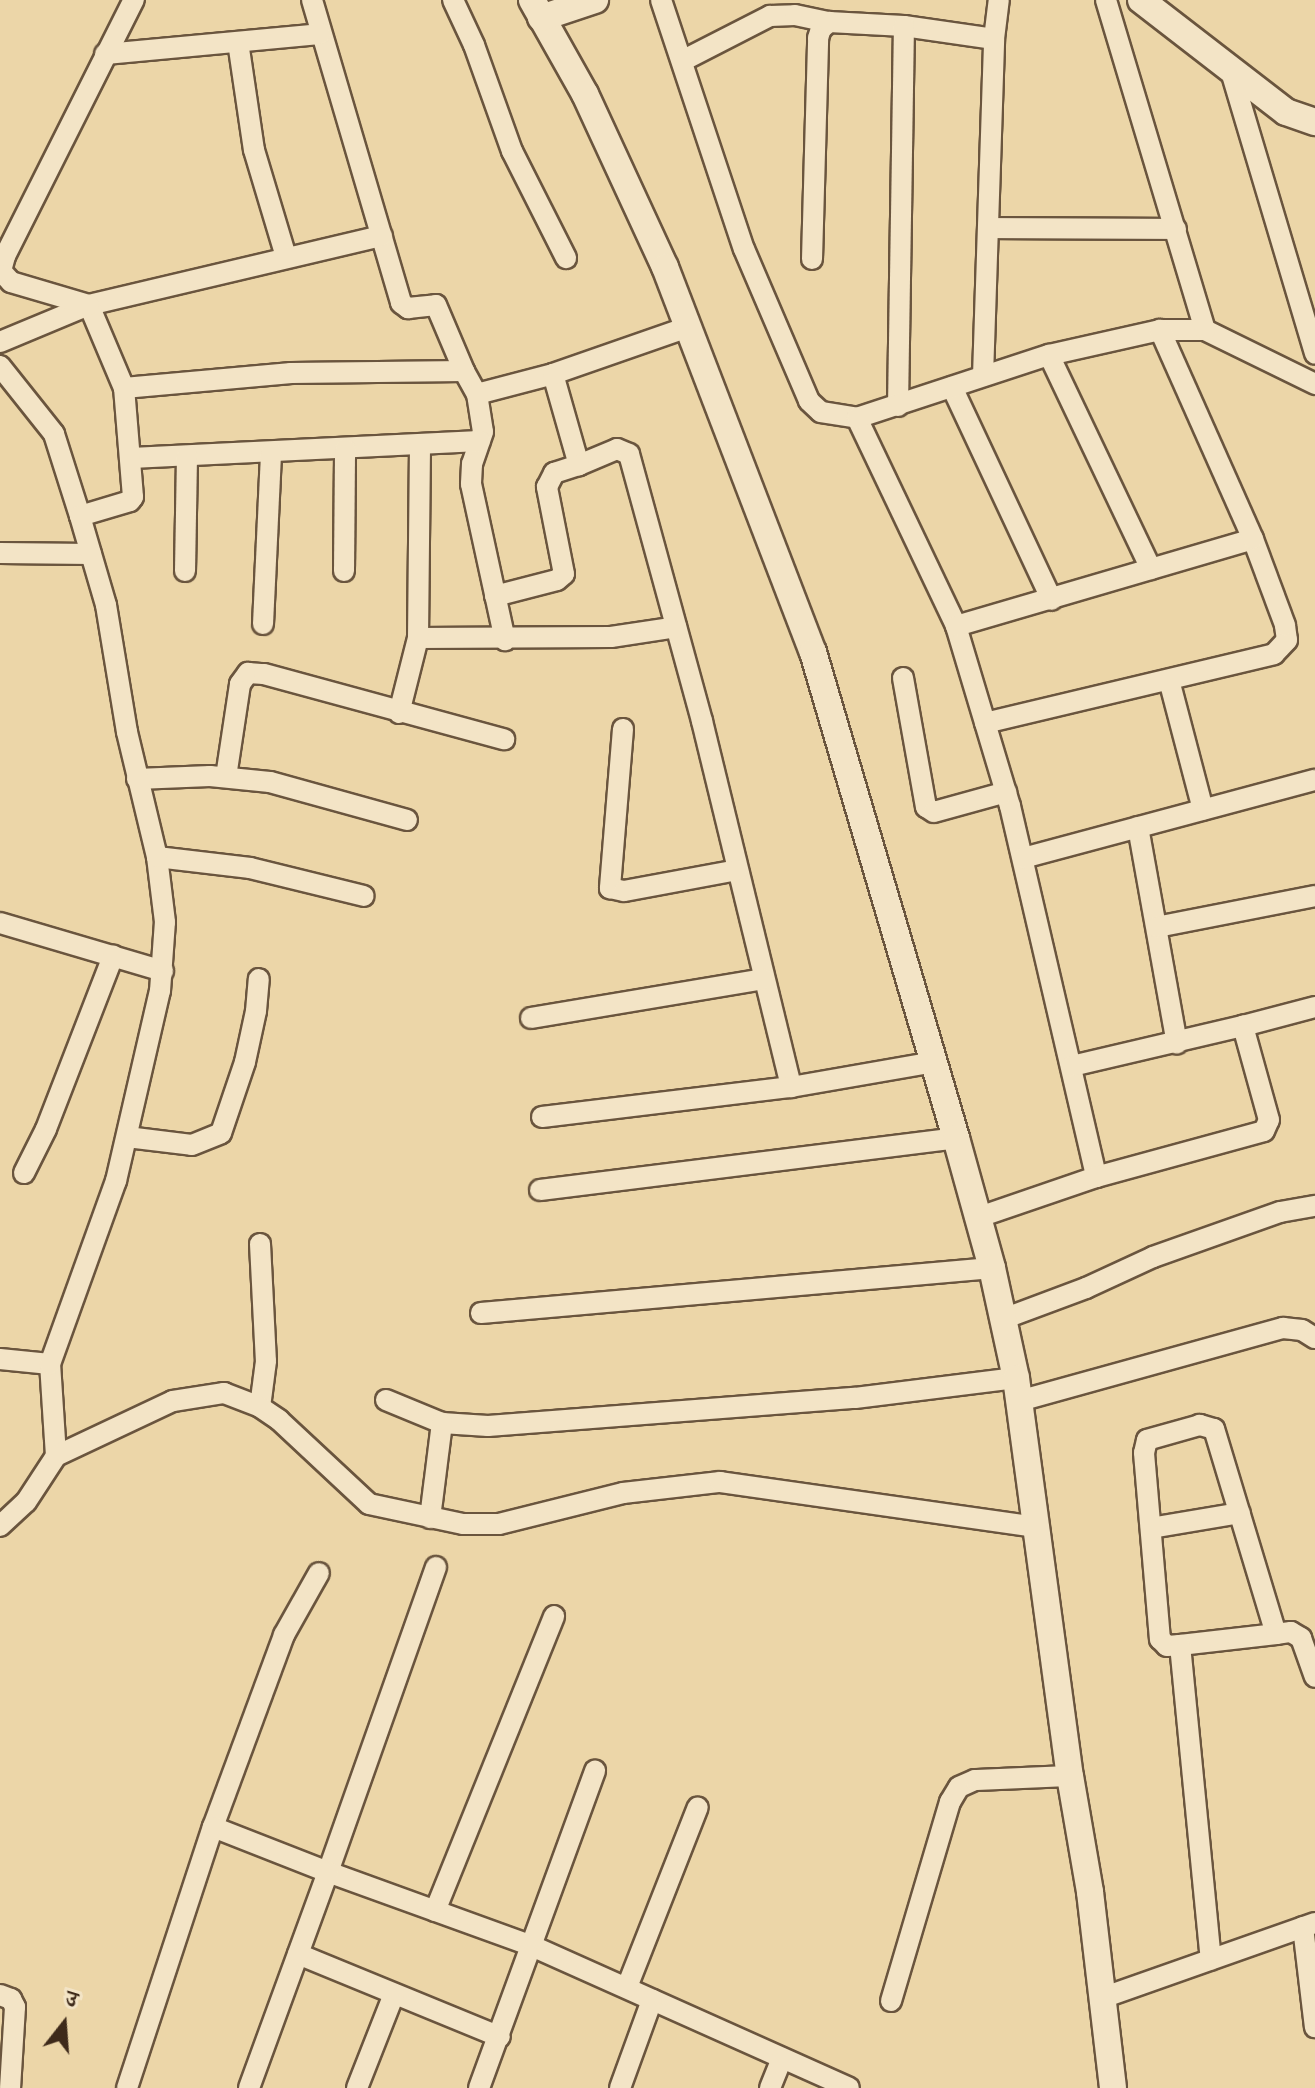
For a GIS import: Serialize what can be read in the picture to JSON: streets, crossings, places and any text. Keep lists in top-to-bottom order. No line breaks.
{"north":"top"}
